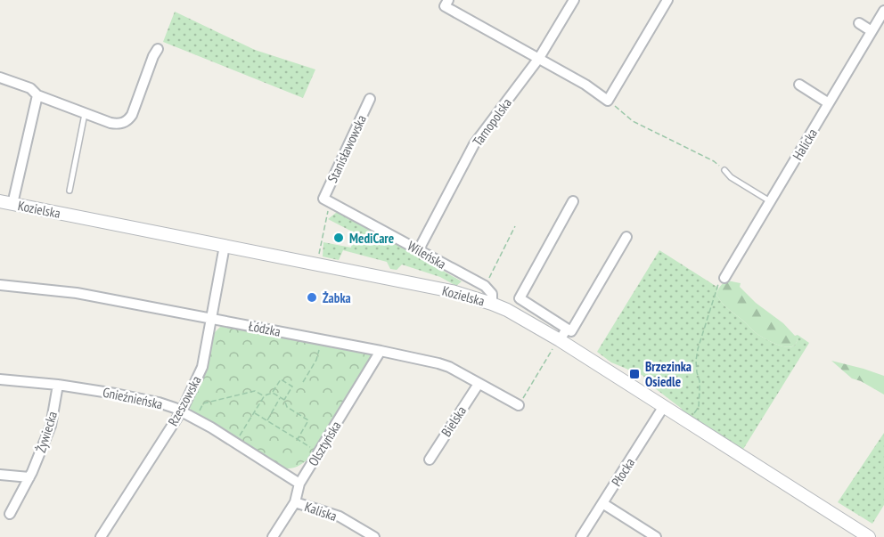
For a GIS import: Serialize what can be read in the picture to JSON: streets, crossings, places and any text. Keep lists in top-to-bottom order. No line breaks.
{"streets":{"street":["Tarnopolska","Halicka","Stanisławowska","Kozielska","Wileńska","Łódzka","Gnieźnieńska","Rzeszowska","Bielska","Żywiecka","Olsztyńska","Płocka","Kaliska"]},"crossings":[["Tarnopolska","Wileńska"],["Stanisławowska","Wileńska"],["Kozielska","Rzeszowska"],["Kozielska","Płocka"],["Łódzka","Rzeszowska"],["Łódzka","Bielska"],["Łódzka","Olsztyńska"],["Gnieźnieńska","Rzeszowska"],["Gnieźnieńska","Żywiecka"],["Gnieźnieńska","Olsztyńska"],["Olsztyńska","Kaliska"]],"places":{"other":["MediCare","Żabka"],"transit":["Brzezinka Osiedle"]}}
